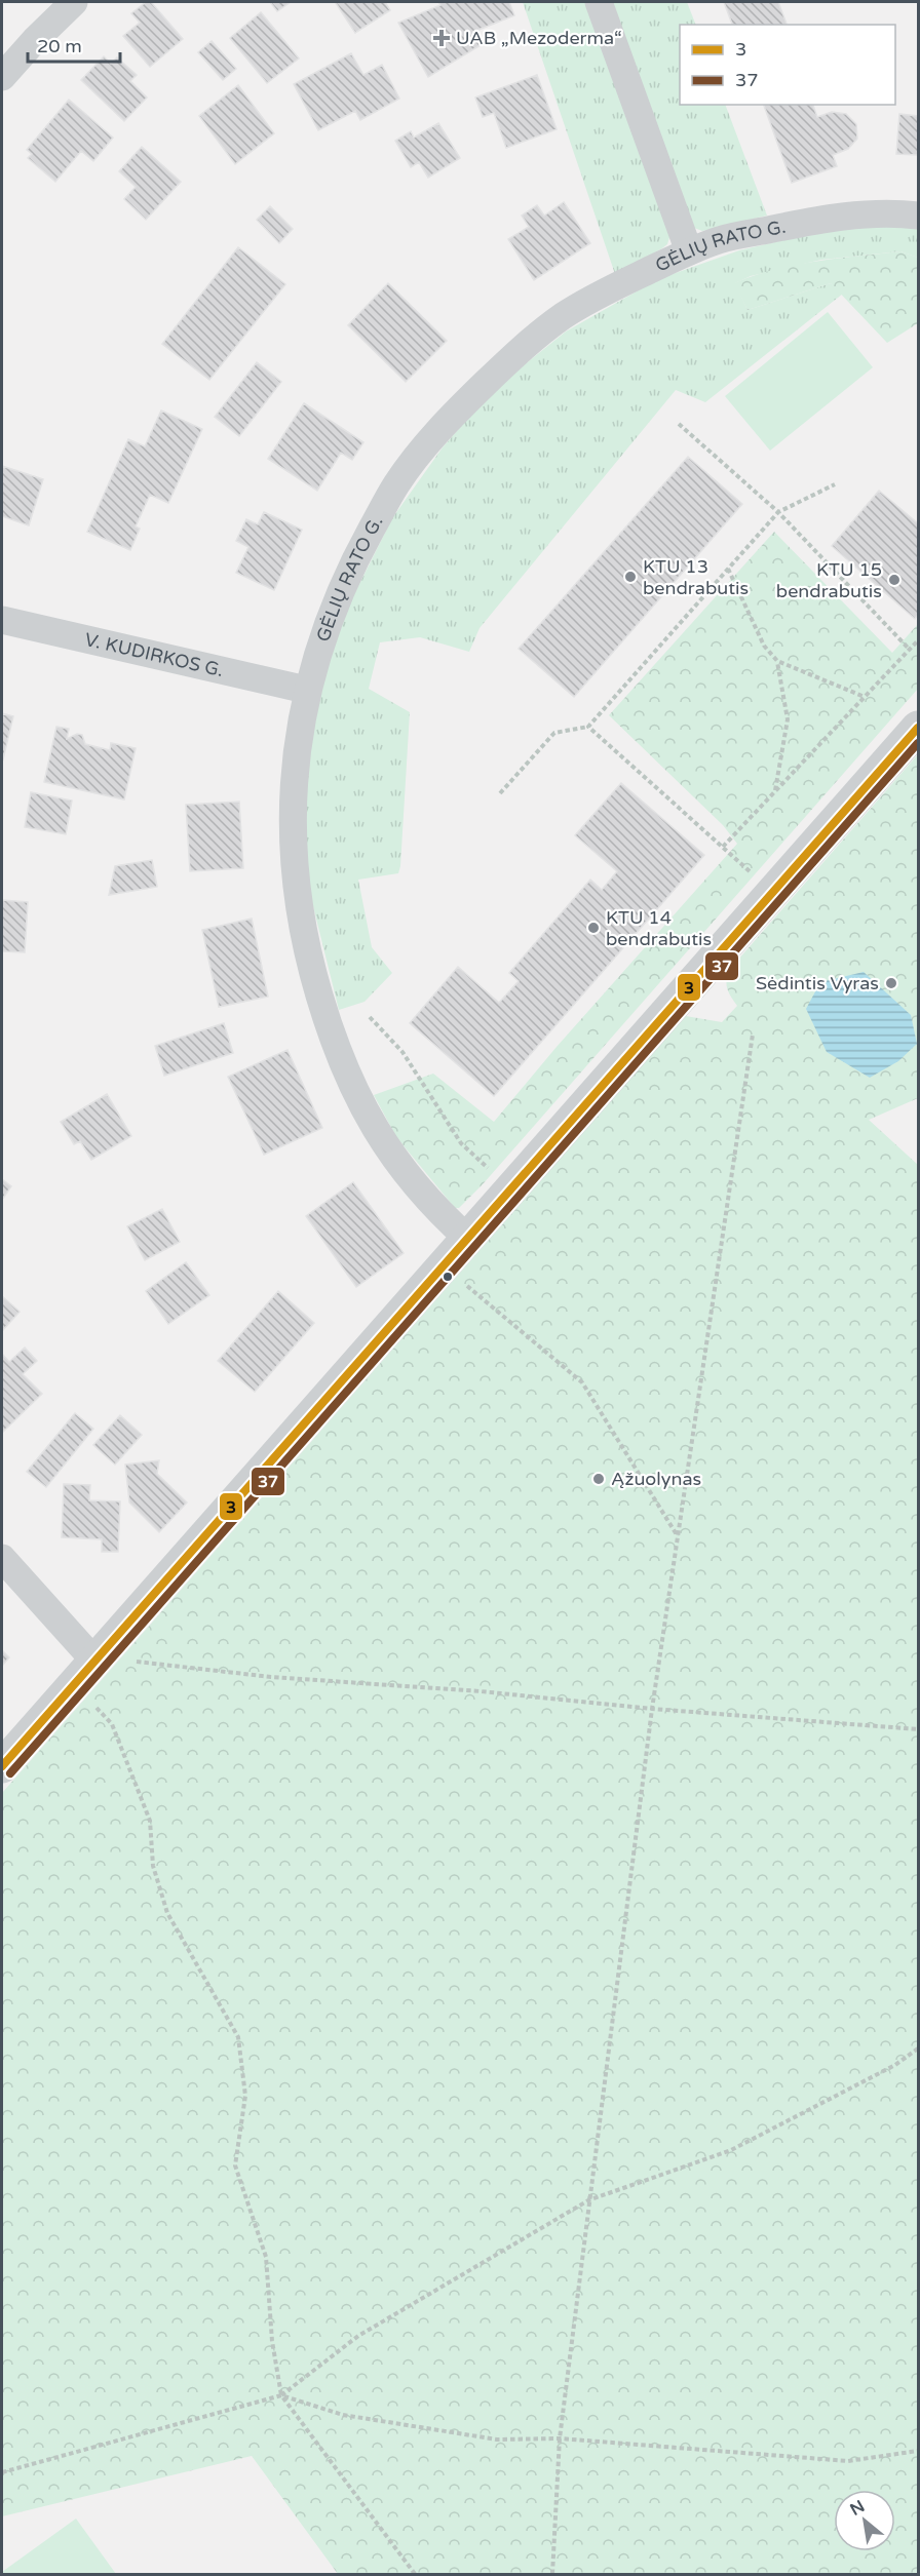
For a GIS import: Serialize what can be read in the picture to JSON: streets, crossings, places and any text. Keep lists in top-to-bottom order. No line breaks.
{"streets":{"street":["GĖLIŲ RATO G.","V. KUDIRKOS G."]},"crossings":[["GĖLIŲ RATO G.","V. KUDIRKOS G."]],"places":{"health":["UAB „Mezoderma“"],"other":["KTU 13 bendrabutis","KTU 15 bendrabutis","KTU 14 bendrabutis","Sėdintis Vyras","Ąžuolynas"]},"lines":["transit line 3","transit line 37"],"legend":["3","37"],"scale_bar":"20 m","north":"top left"}
